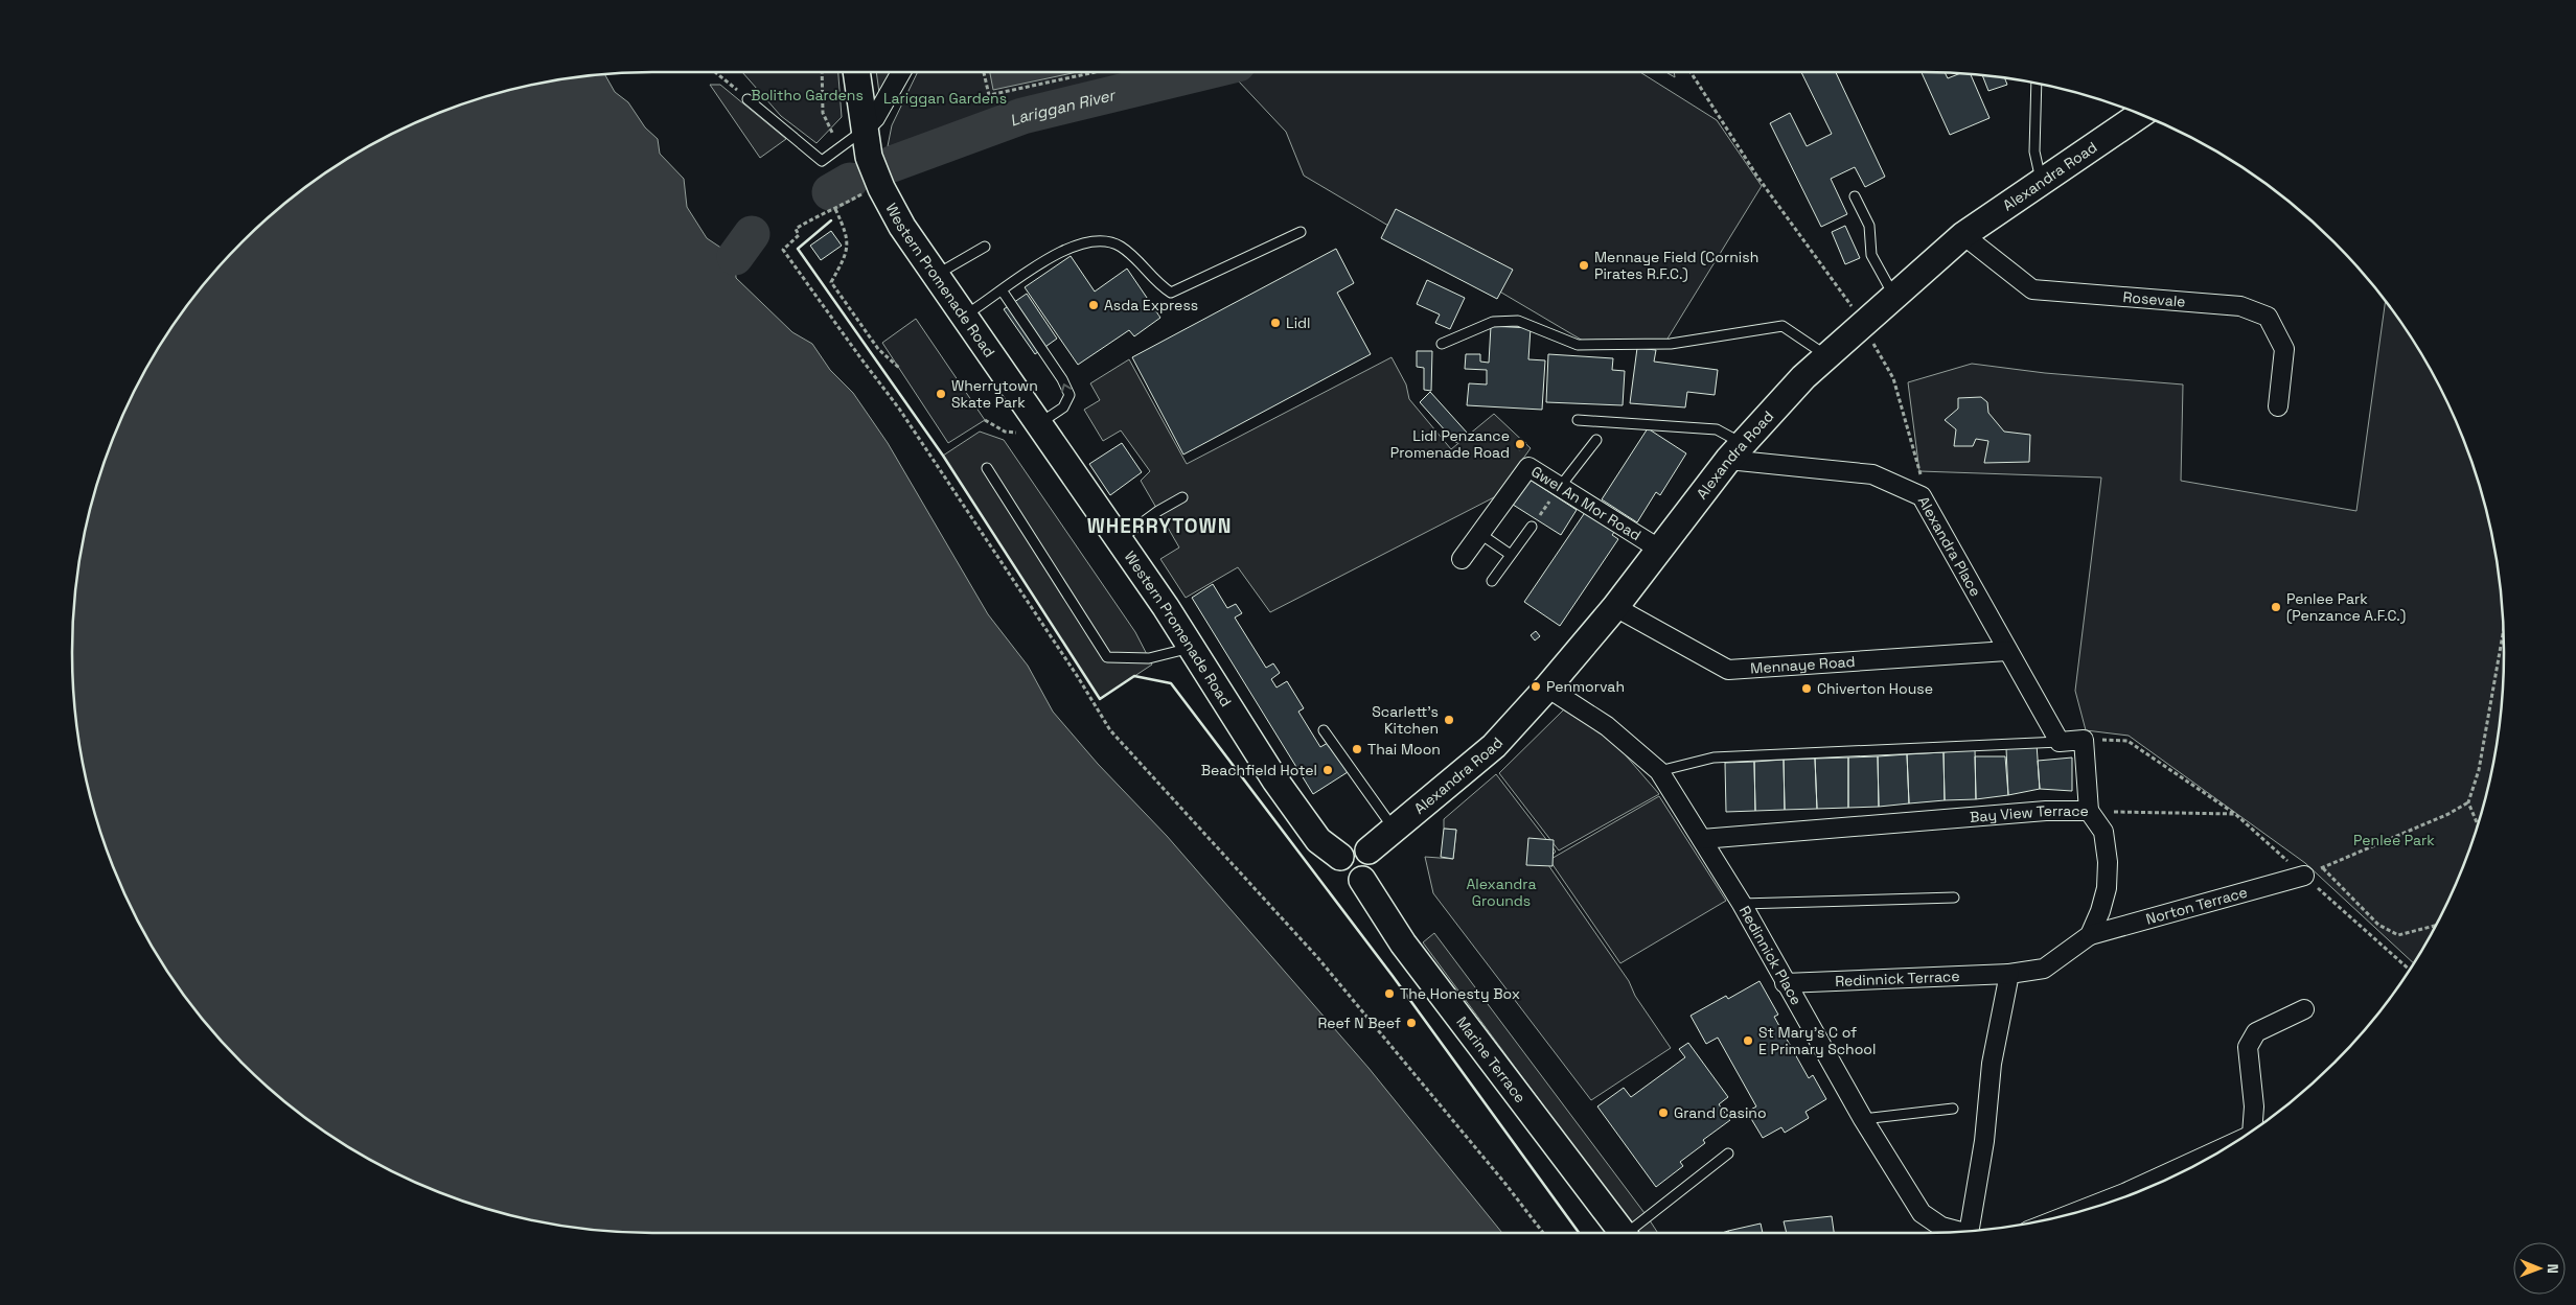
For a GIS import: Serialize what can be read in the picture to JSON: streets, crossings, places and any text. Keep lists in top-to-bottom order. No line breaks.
{"streets":{"street":["Alexandra Road","Western Promenade Road","Rosevale","Gwel An Mor Road","Alexandra Place","Mennaye Road","Bay View Terrace","Norton Terrace","Redinnick Place","Redinnick Terrace","Marine Terrace"]},"crossings":[["Alexandra Road","Western Promenade Road"],["Alexandra Road","Rosevale"],["Alexandra Road","Gwel An Mor Road"],["Alexandra Road","Alexandra Place"],["Alexandra Road","Mennaye Road"],["Alexandra Road","Redinnick Place"],["Alexandra Road","Marine Terrace"],["Western Promenade Road","Marine Terrace"],["Alexandra Place","Mennaye Road"],["Bay View Terrace","Norton Terrace"],["Bay View Terrace","Redinnick Place"],["Bay View Terrace","Redinnick Terrace"],["Redinnick Place","Redinnick Terrace"]],"districts":["WHERRYTOWN"],"water":["Lariggan River"],"parks":["Bolitho Gardens","Lariggan Gardens","Penlee Park","Alexandra Grounds"],"places":["Mennaye Field (Cornish Pirates R.F.C.)","Asda Express","Lidl","Wherrytown Skate Park","Lidl Penzance Promenade Road","Penlee Park (Penzance A.F.C.)","Penmorvah","Chiverton House","Scarlett's Kitchen","Thai Moon","Beachfield Hotel","The Honesty Box","Reef N Beef","St Mary's C of E Primary School","Grand Casino"],"north":"right"}
